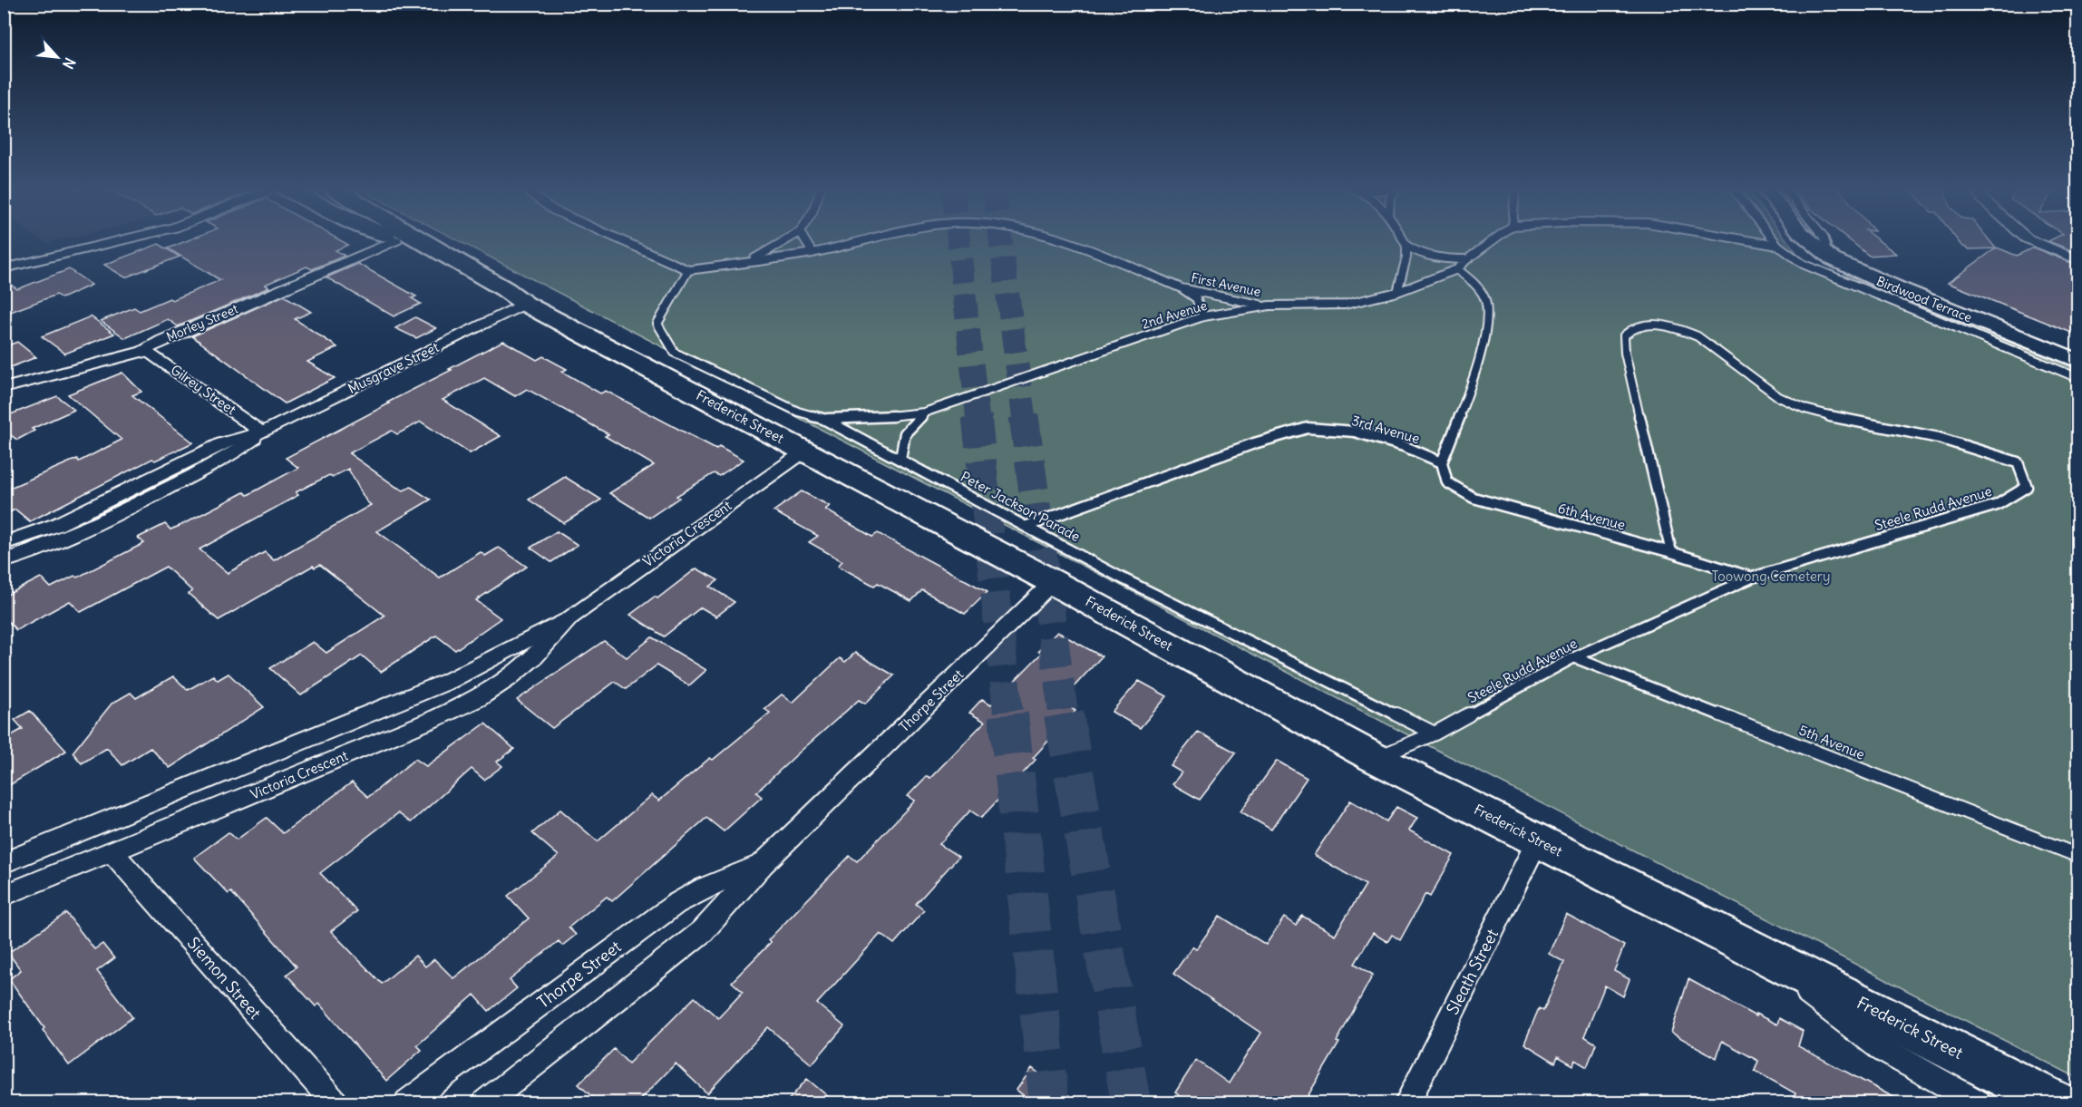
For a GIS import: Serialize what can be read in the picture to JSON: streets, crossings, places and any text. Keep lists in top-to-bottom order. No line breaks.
{"streets":{"highway":["Frederick Street"],"main road":["Birdwood Terrace"],"street":["Morley Street","Musgrave Street","Gilrey Street","Victoria Crescent","Thorpe Street","Sleath Street","Siemon Street"],"lane":["First Avenue","2nd Avenue","3rd Avenue","Peter Jackson Parade","Steele Rudd Avenue","6th Avenue","5th Avenue"]},"crossings":[["First Avenue","2nd Avenue"],["2nd Avenue","Peter Jackson Parade"],["Morley Street","Gilrey Street"],["Morley Street","Frederick Street"],["Musgrave Street","Gilrey Street"],["Musgrave Street","Frederick Street"],["Frederick Street","Steele Rudd Avenue"],["Frederick Street","Victoria Crescent"],["Frederick Street","Thorpe Street"],["Frederick Street","Sleath Street"],["3rd Avenue","Peter Jackson Parade"],["3rd Avenue","6th Avenue"],["Peter Jackson Parade","Steele Rudd Avenue"],["Steele Rudd Avenue","6th Avenue"],["Steele Rudd Avenue","5th Avenue"],["Victoria Crescent","Siemon Street"]],"parks":["Toowong Cemetery"],"north":"bottom right"}
